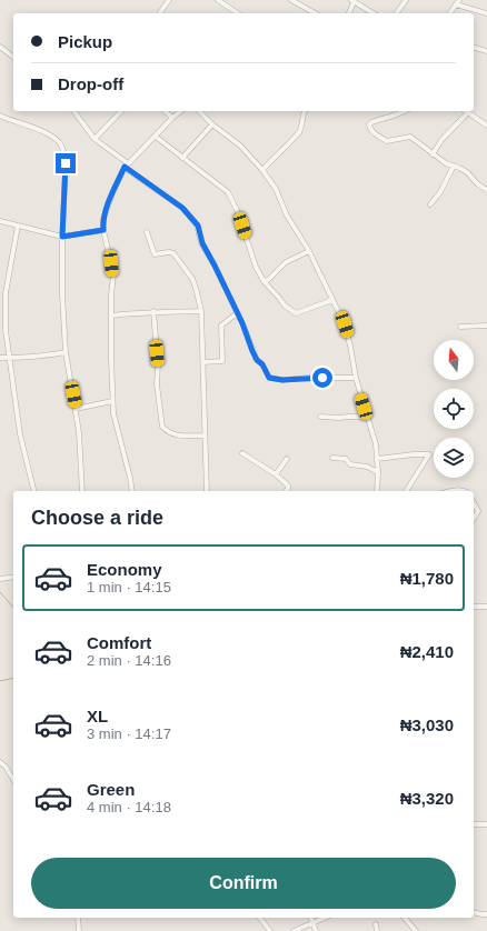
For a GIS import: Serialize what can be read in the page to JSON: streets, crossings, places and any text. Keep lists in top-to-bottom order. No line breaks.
{"north":"top","page":{"banner":["Pickup","Drop-off"],"heading":"Choose a ride","list":[{"name":"Economy","note":"1 min · 14:15","value":"₦1,780"},{"name":"Comfort","note":"2 min · 14:16","value":"₦2,410"},{"name":"XL","note":"3 min · 14:17","value":"₦3,030"},{"name":"Green","note":"4 min · 14:18","value":"₦3,320"}],"buttons":"Confirm"}}
